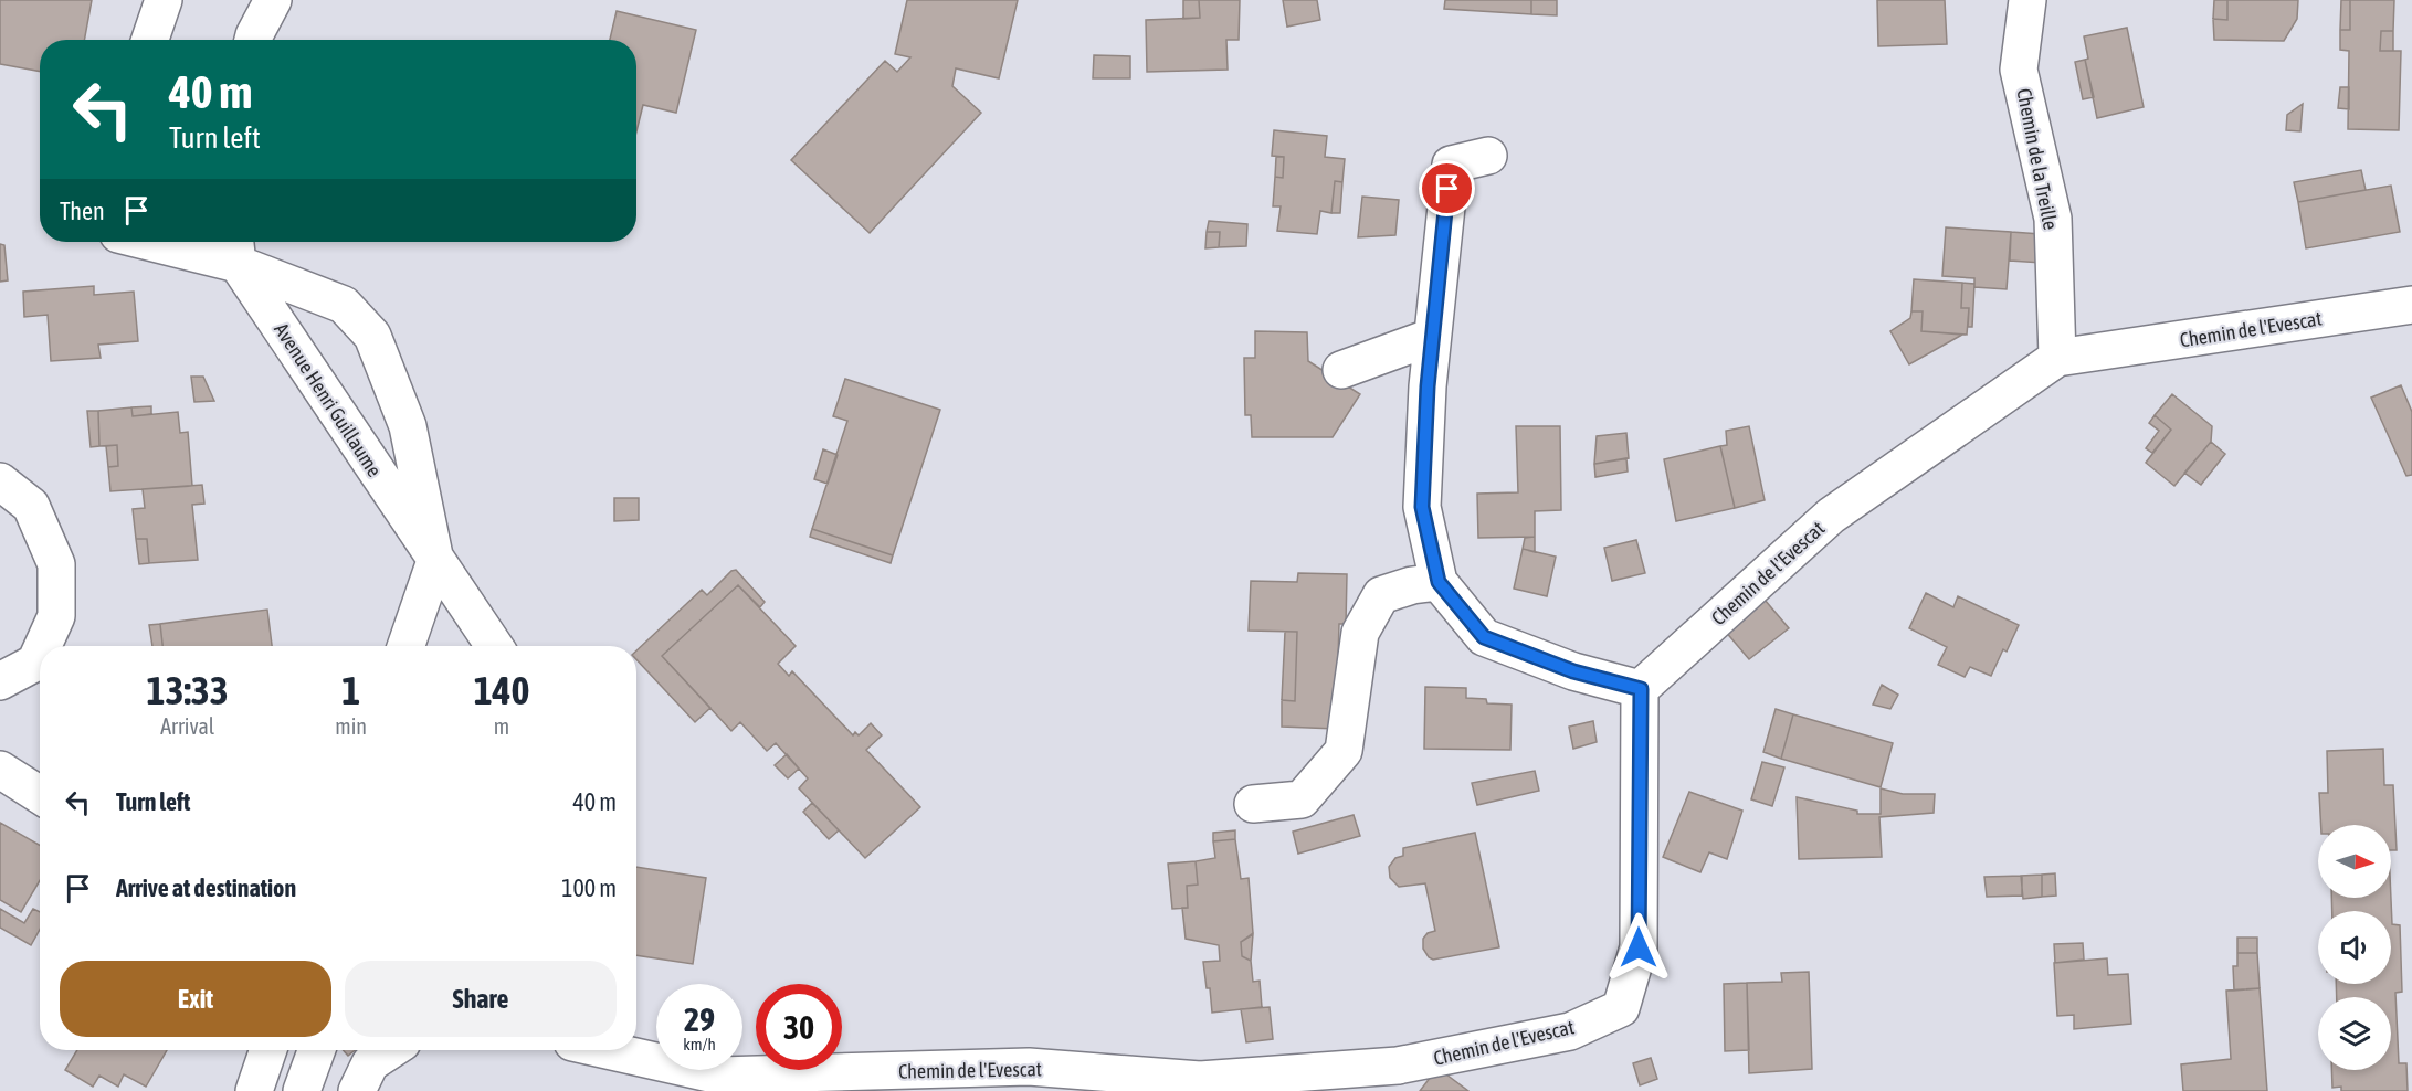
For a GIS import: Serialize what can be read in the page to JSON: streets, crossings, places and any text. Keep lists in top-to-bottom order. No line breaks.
{"streets":{"street":["Chemin de la Treille","Chemin de l'Evescat","Avenue Henri Guillaume"]},"crossings":[["Chemin de la Treille","Chemin de l'Evescat"]],"north":"right","page":{"turn":["40 m","Turn left"],"then":"Then","eta":["13:33","Arrival","1","min","140","m"],"list":[{"name":"Turn left","value":"40 m"},{"name":"Arrive at destination","value":"100 m"}],"buttons":["Exit","Share"],"speed":"29 km/h","limit":"30"}}
